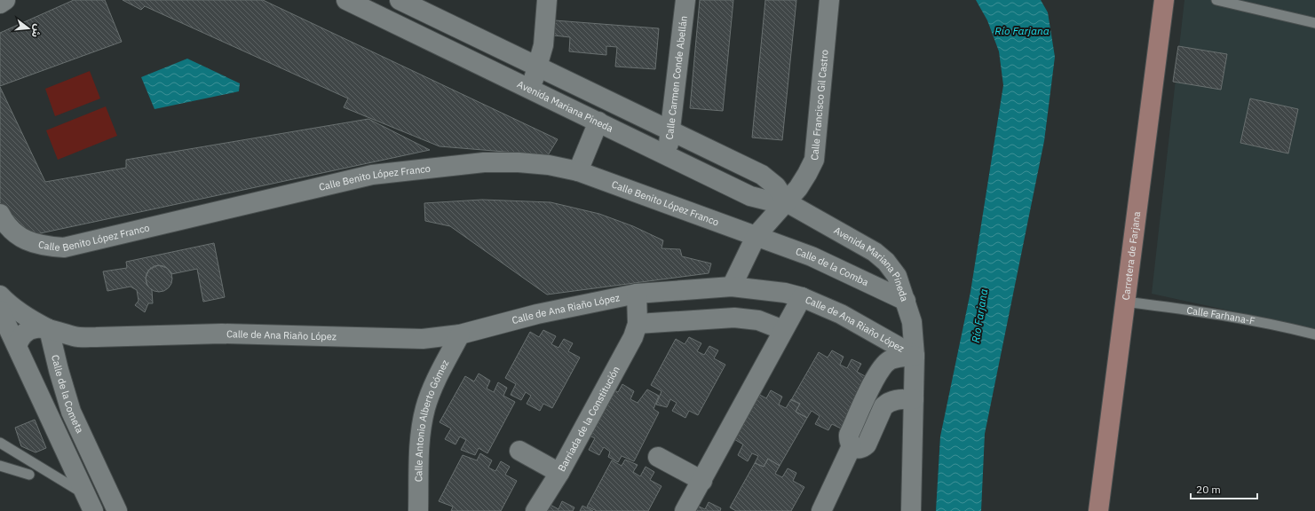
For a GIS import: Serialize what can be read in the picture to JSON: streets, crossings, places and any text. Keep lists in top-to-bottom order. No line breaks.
{"streets":{"main road":["Carretera de Farjana"],"street":["Calle Carmen Conde Abellán","Calle Francisco Gil Castro","Avenida Mariana Pineda","Calle Benito López Franco","Calle de la Comba","Calle de Ana Riaño López","Calle de la Cometa","Barriada de la Constitución","Calle Antonio Alberto Gómez"],"lane":["Calle Farhana-F"]},"crossings":[["Calle Carmen Conde Abellán","Avenida Mariana Pineda"],["Calle Francisco Gil Castro","Avenida Mariana Pineda"],["Calle Francisco Gil Castro","Calle Benito López Franco"],["Calle Francisco Gil Castro","Calle de la Comba"],["Calle Francisco Gil Castro","Calle de Ana Riaño López"],["Avenida Mariana Pineda","Calle de la Comba"],["Avenida Mariana Pineda","Calle de Ana Riaño López"],["Calle Benito López Franco","Calle de la Comba"],["Carretera de Farjana","Calle Farhana-F"],["Calle de Ana Riaño López","Calle de la Cometa"],["Calle de Ana Riaño López","Barriada de la Constitución"],["Calle de Ana Riaño López","Calle Antonio Alberto Gómez"]],"water":["Río Farjana"],"scale_bar":"20 m","north":"right"}
